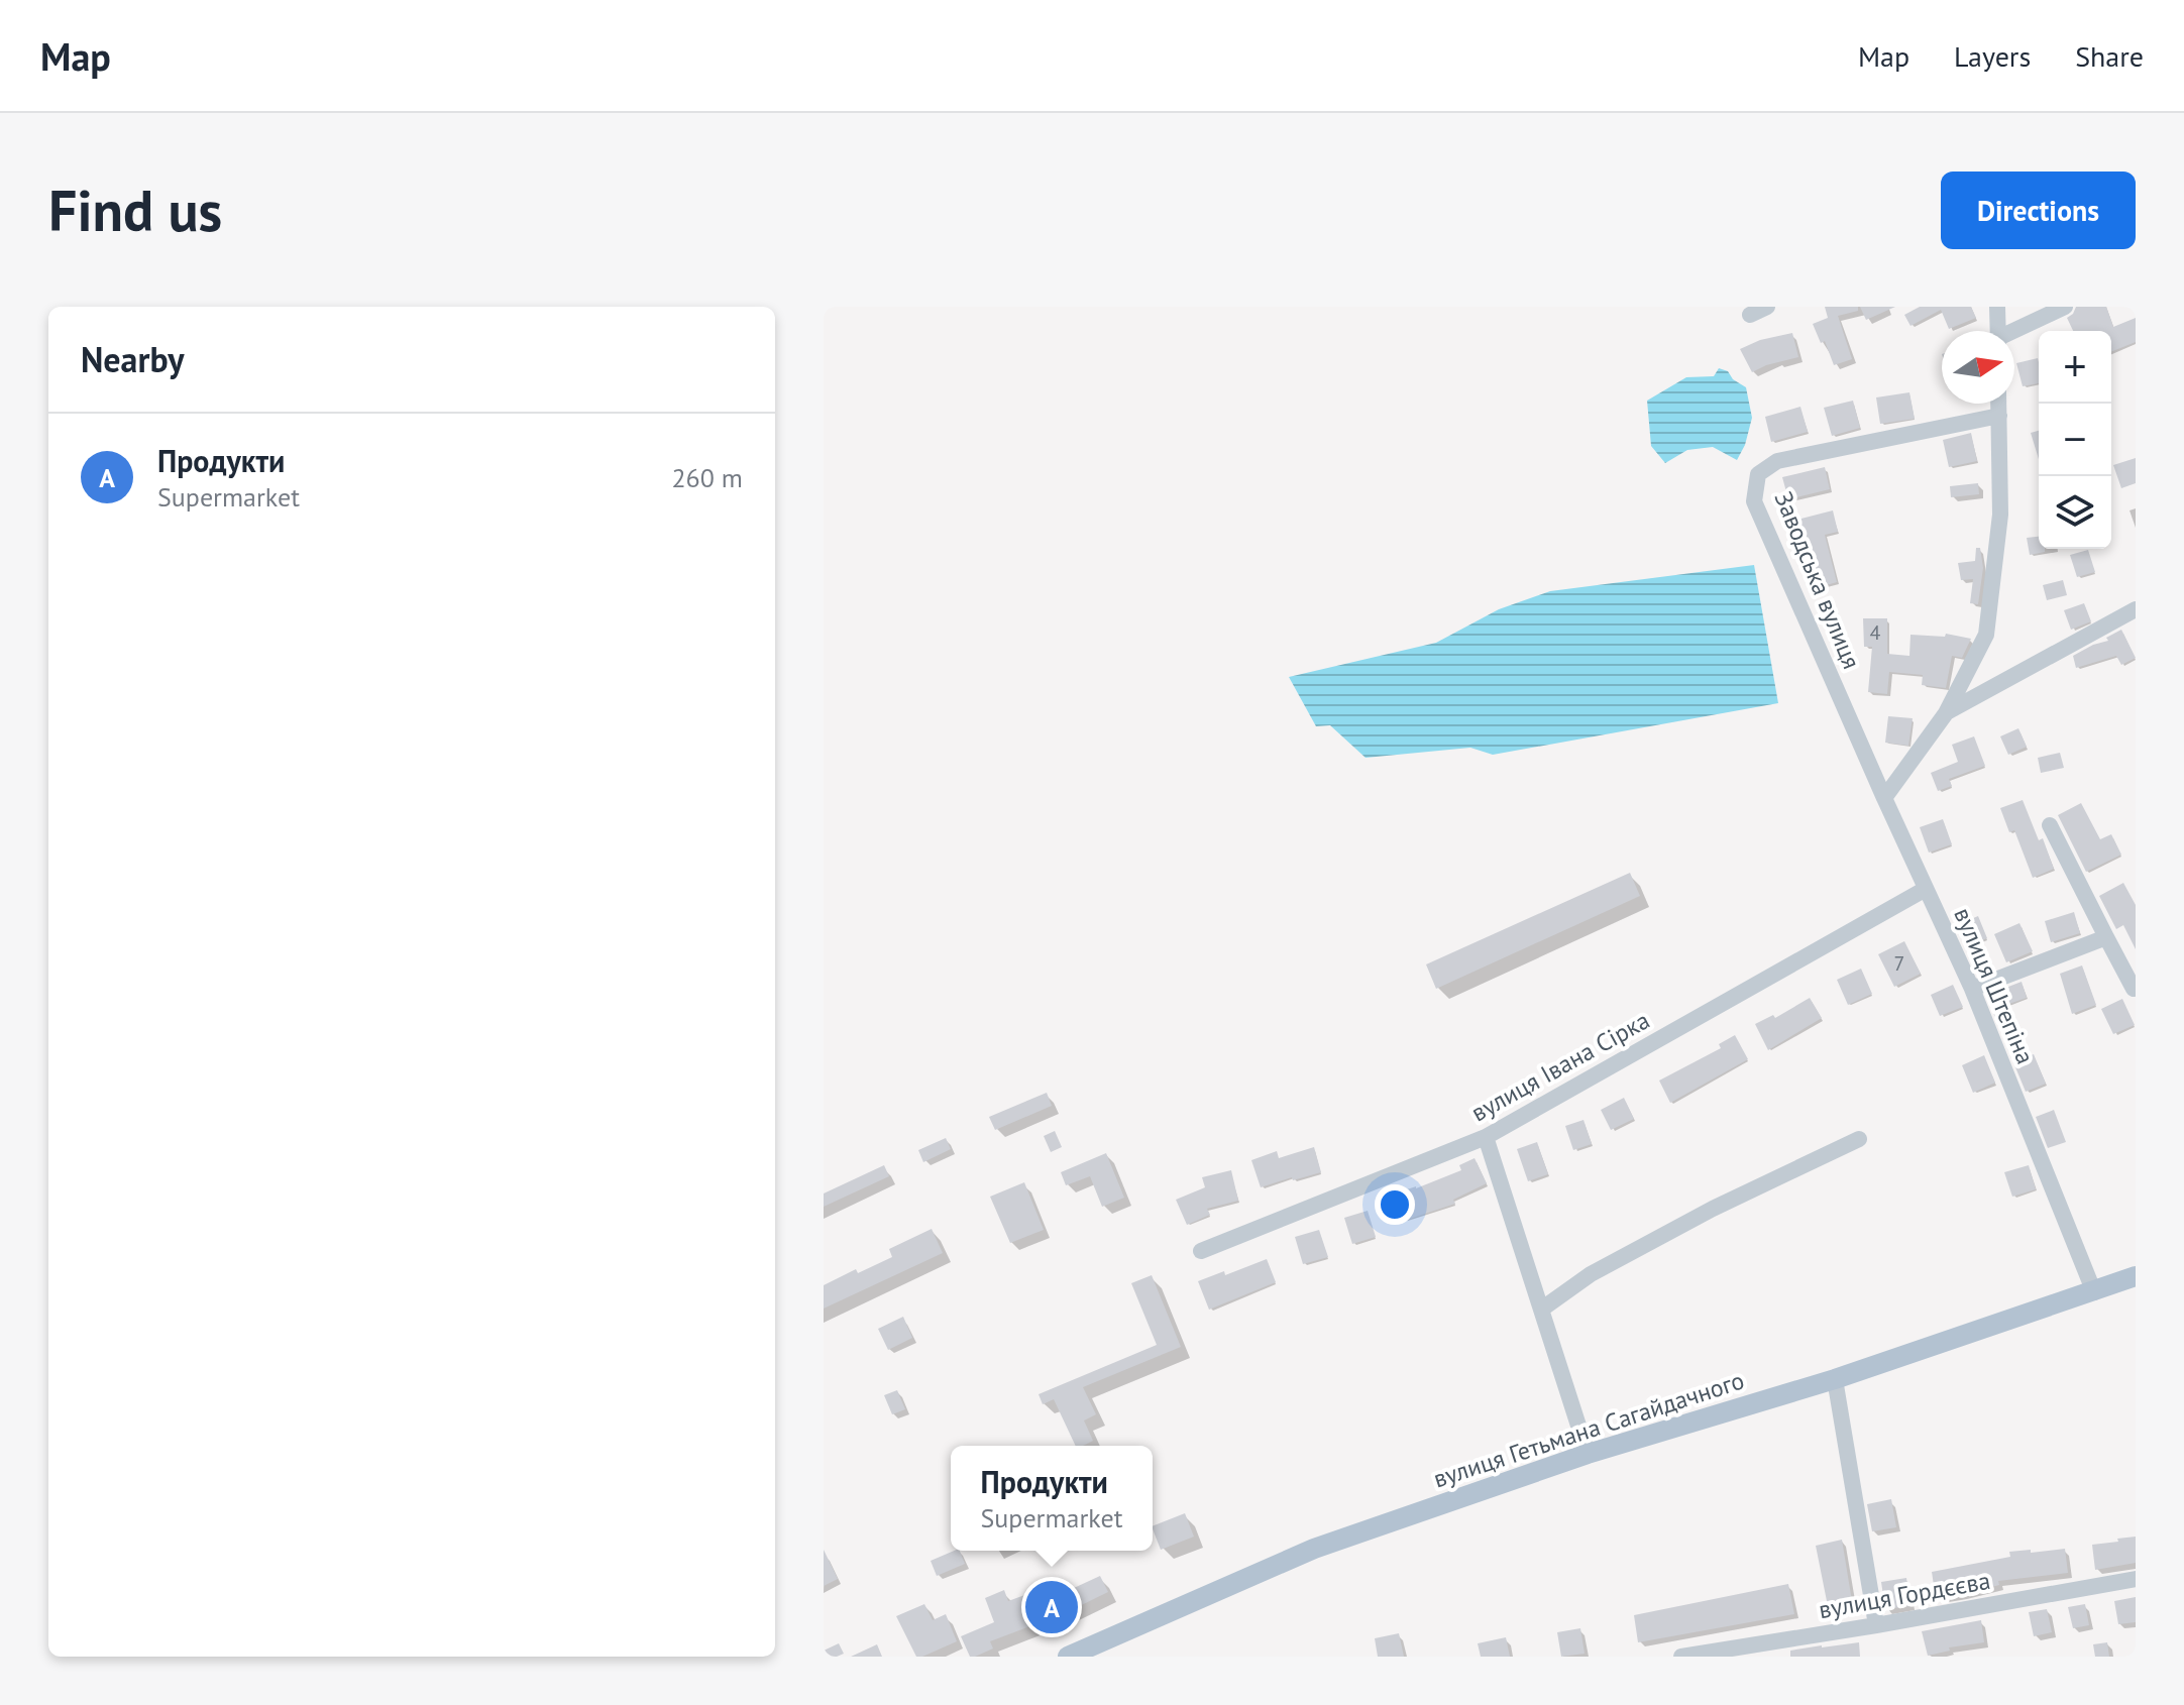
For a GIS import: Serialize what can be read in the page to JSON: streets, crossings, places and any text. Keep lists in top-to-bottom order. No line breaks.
{"streets":{"main road":["вулиця Гетьмана Сагайдачного"],"street":["Заводська вулиця","вулиця Штепіна","вулиця Івана Сірка","вулиця Гордєєва"]},"crossings":[["Заводська вулиця","вулиця Штепіна"],["вулиця Штепіна","вулиця Івана Сірка"],["вулиця Штепіна","вулиця Гетьмана Сагайдачного"]],"house_numbers":["4","7"],"north":"right","page":{"header":"Map","nav":["Map","Layers","Share"],"buttons":"Directions","title":"Find us","heading":"Nearby","map_buttons":["+","−"],"list":[{"mark":"A","name":"Продукти","note":"Supermarket","value":"260 m"}],"popup":["Продукти","Supermarket"],"pins":"A"}}
